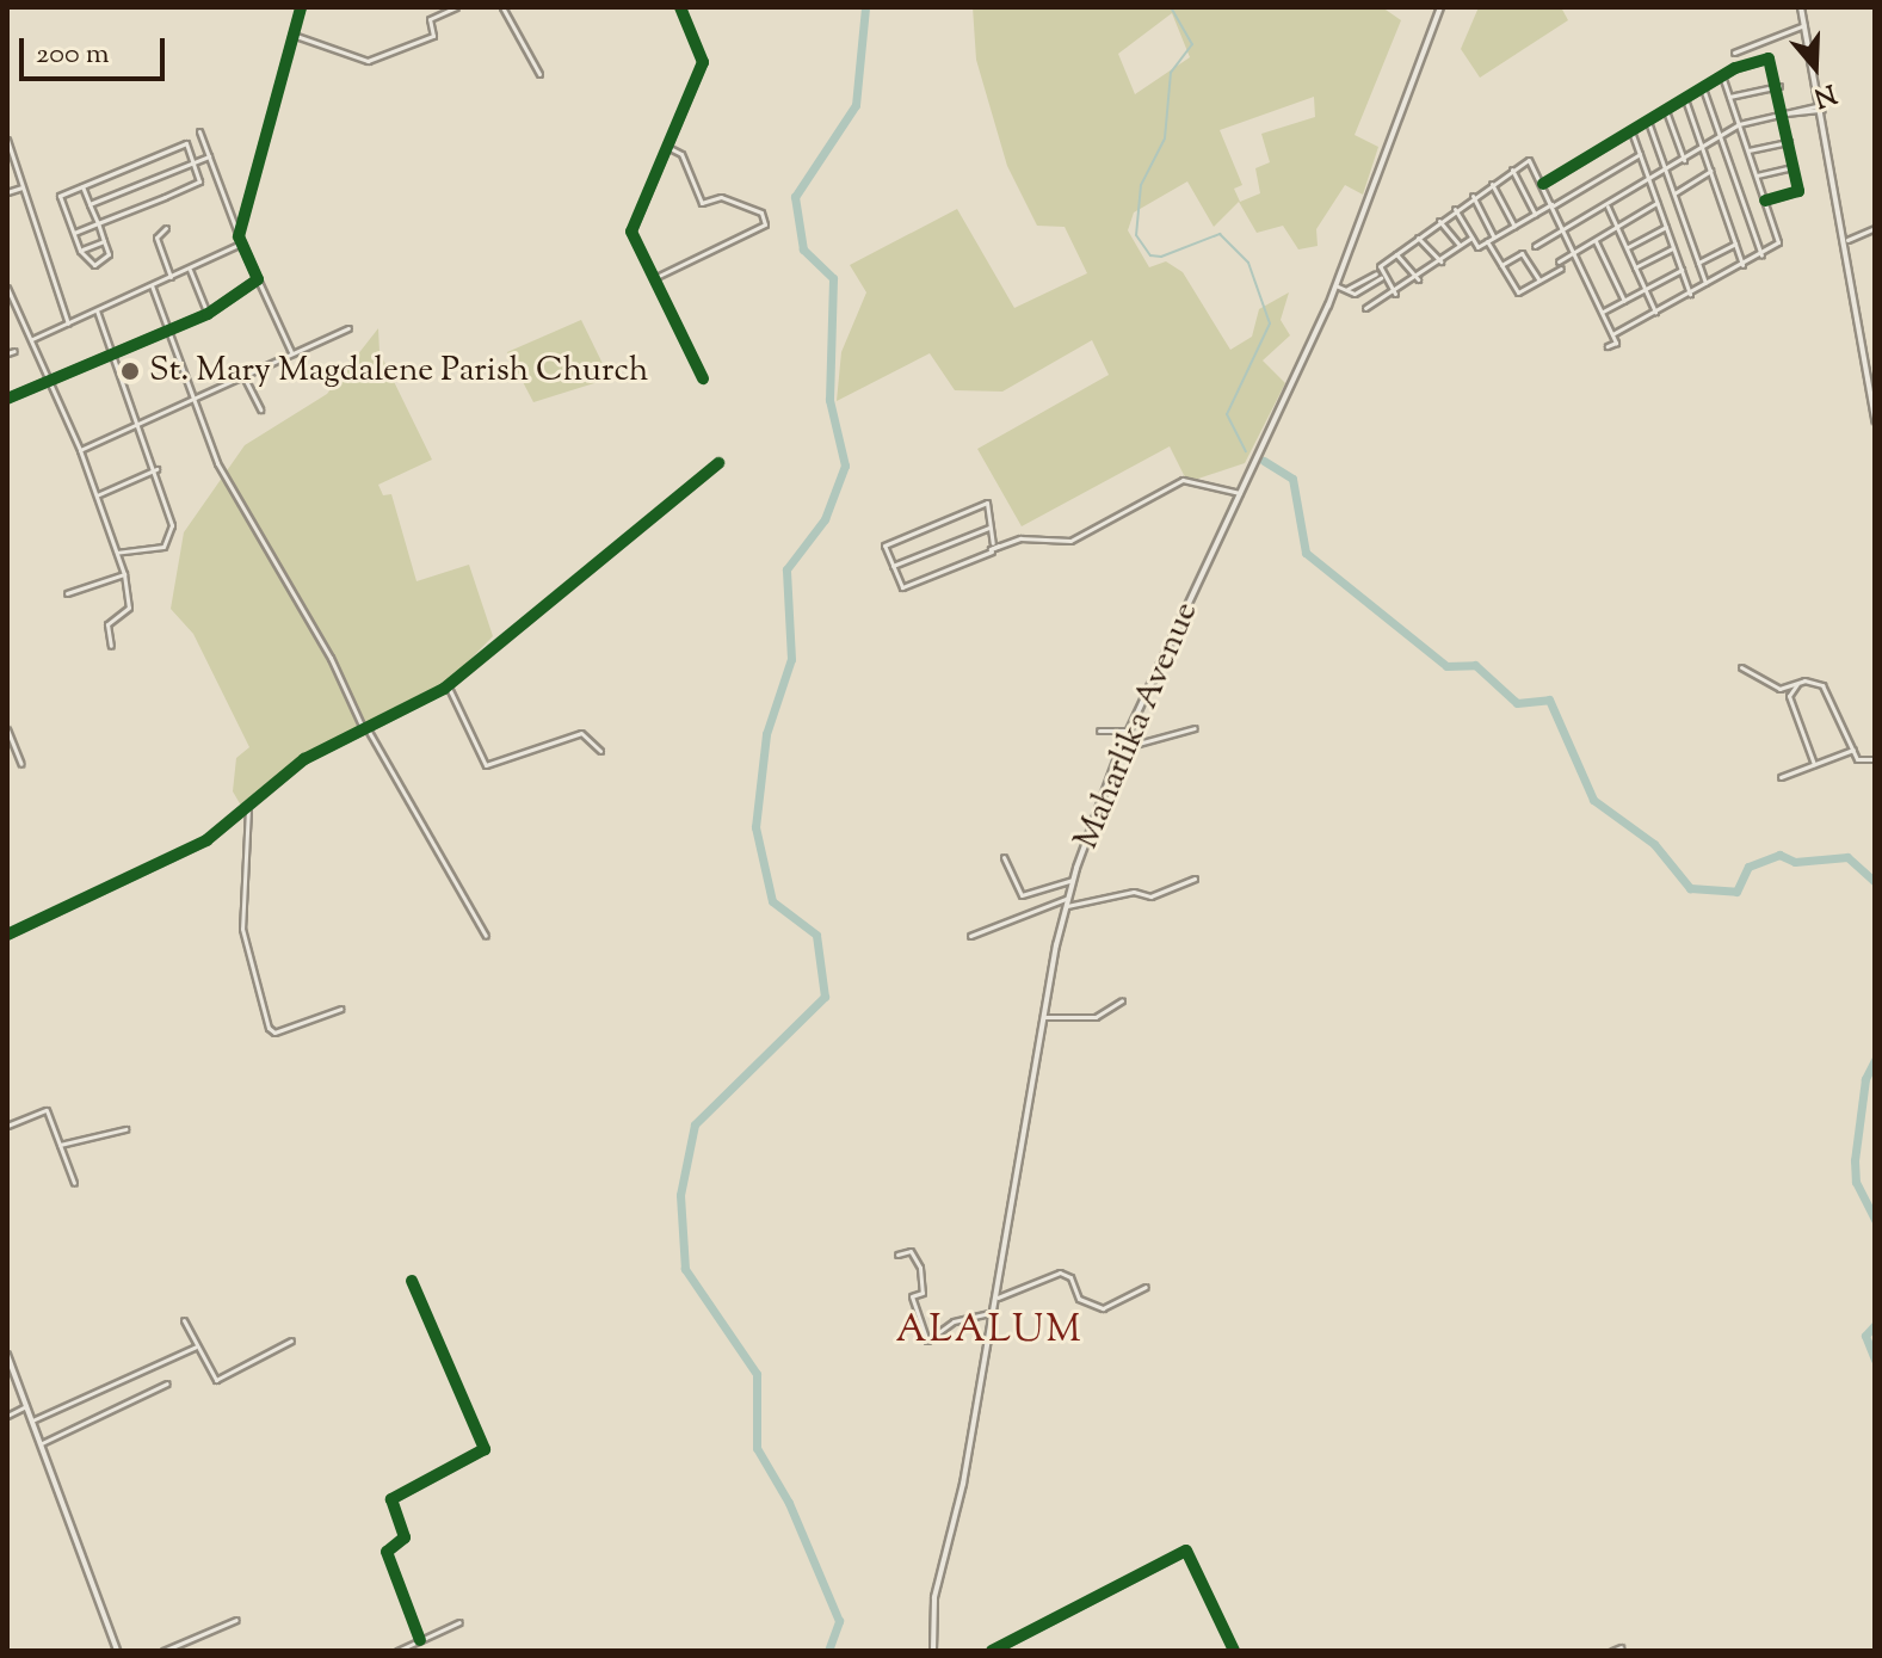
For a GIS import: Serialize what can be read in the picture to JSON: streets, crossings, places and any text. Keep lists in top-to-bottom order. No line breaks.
{"streets":{"main road":["Maharlika Avenue"]},"districts":["ALALUM"],"places":["St. Mary Magdalene Parish Church"],"scale_bar":"200 m","north":"bottom"}
